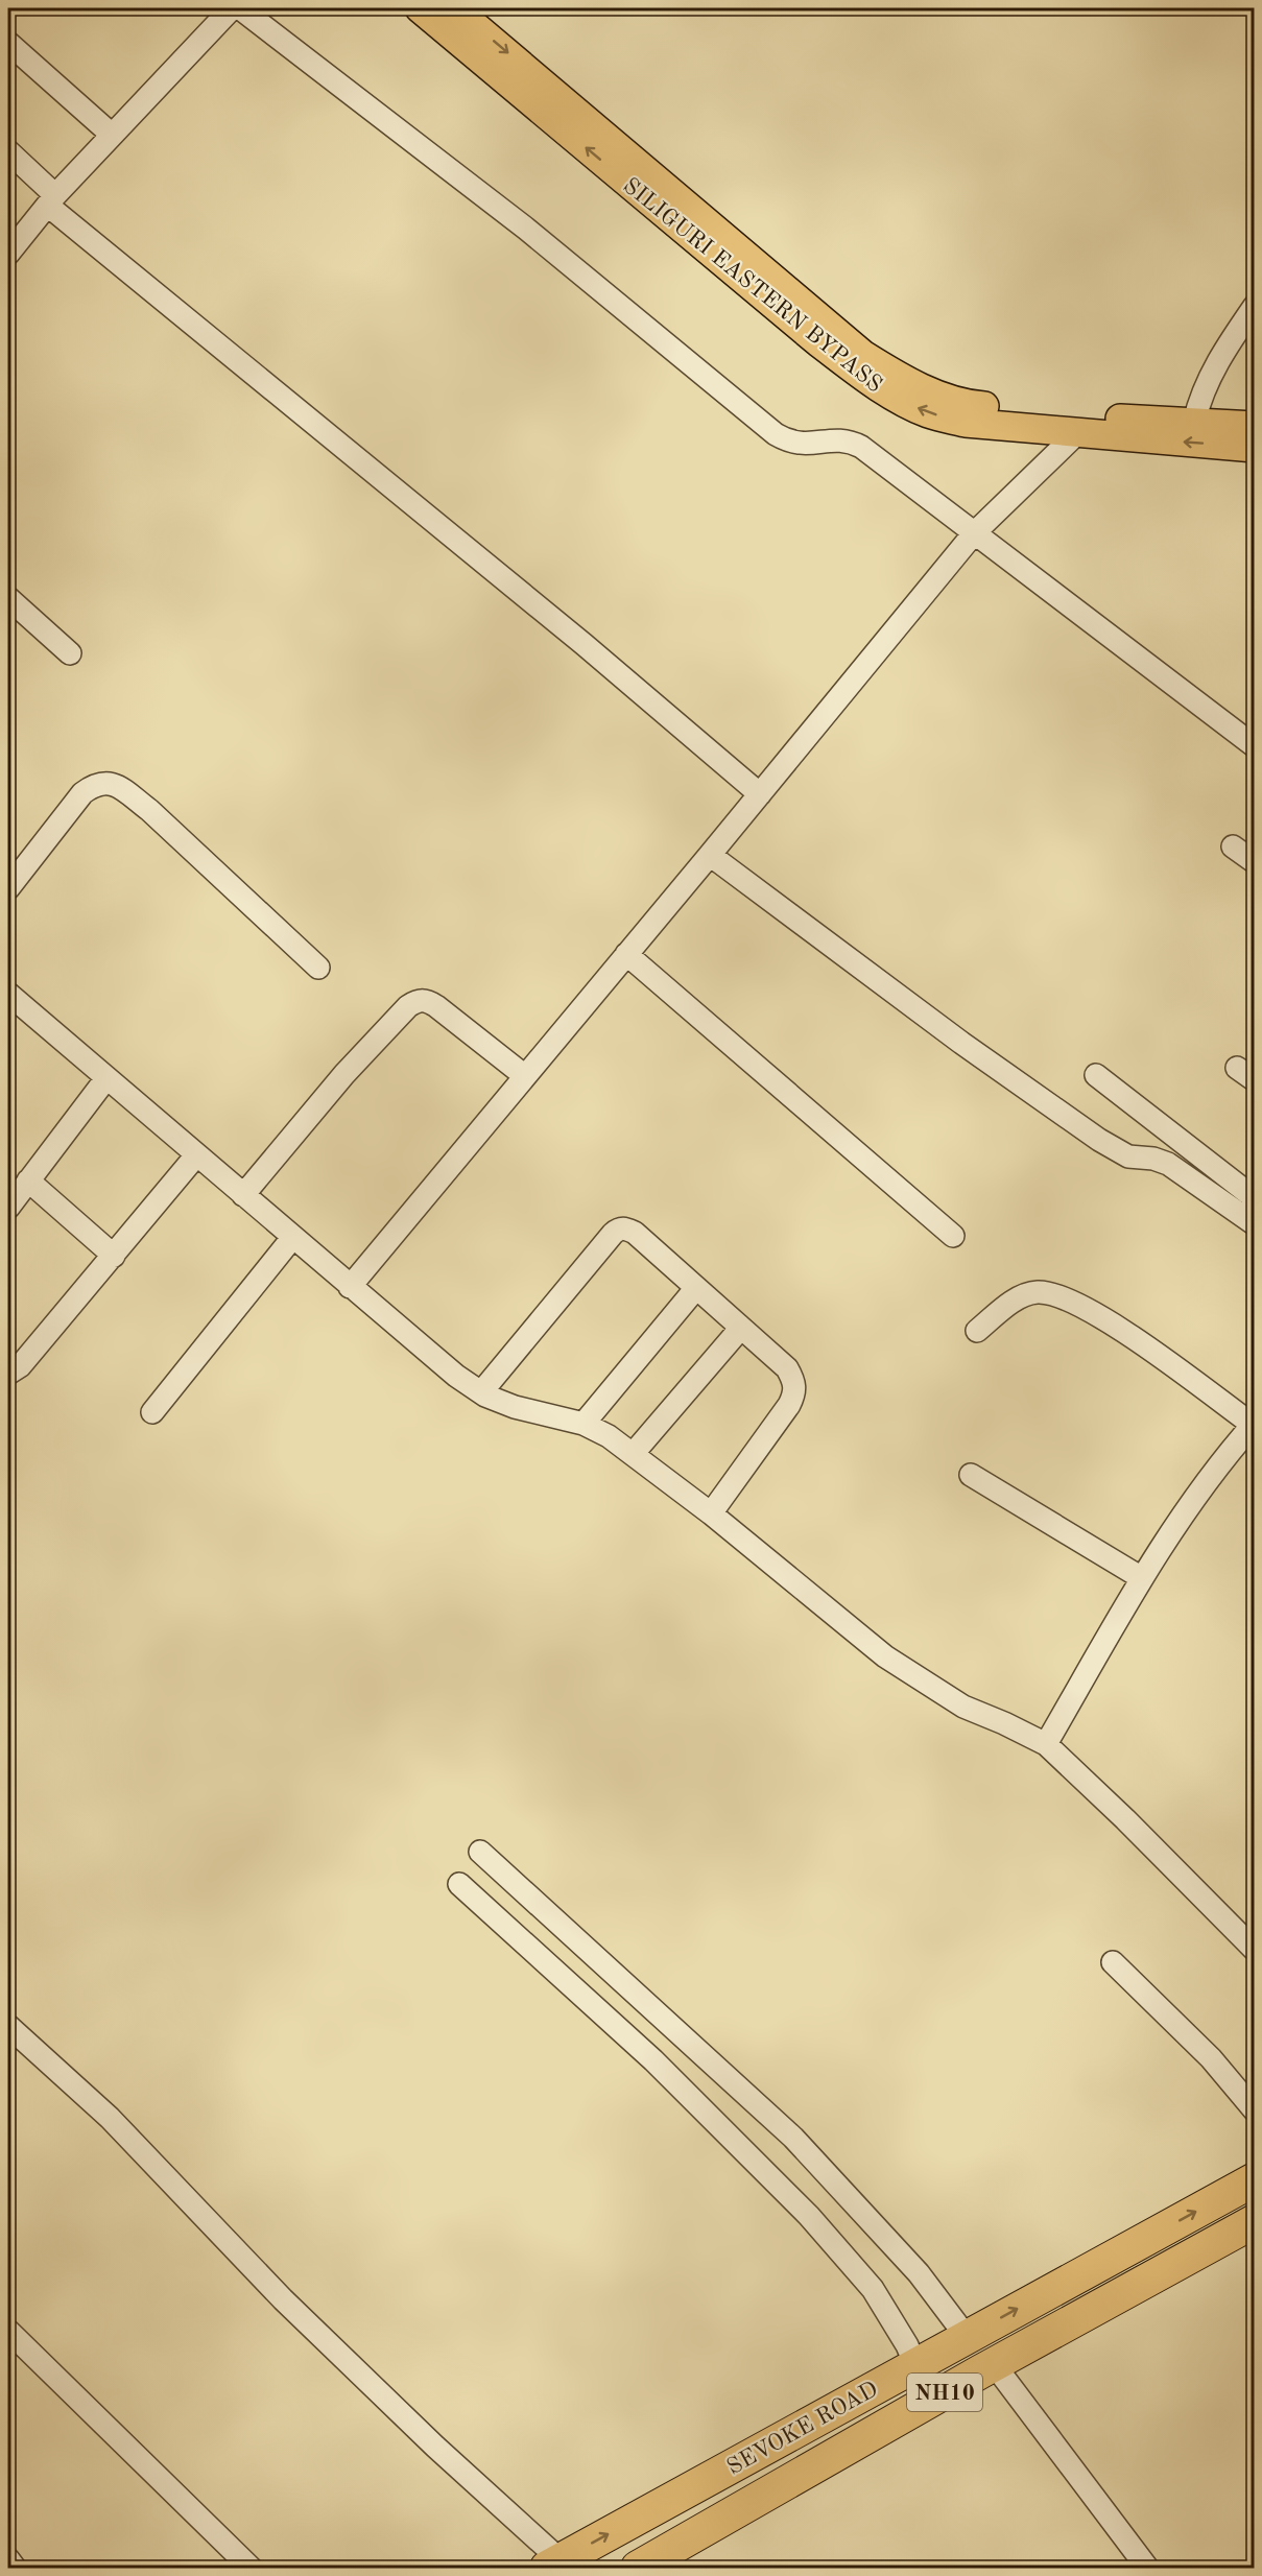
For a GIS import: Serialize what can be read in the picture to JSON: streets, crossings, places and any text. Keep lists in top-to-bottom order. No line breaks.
{"streets":{"highway":["NH10","SEVOKE ROAD"],"main road":["SILIGURI EASTERN BYPASS"]}}
